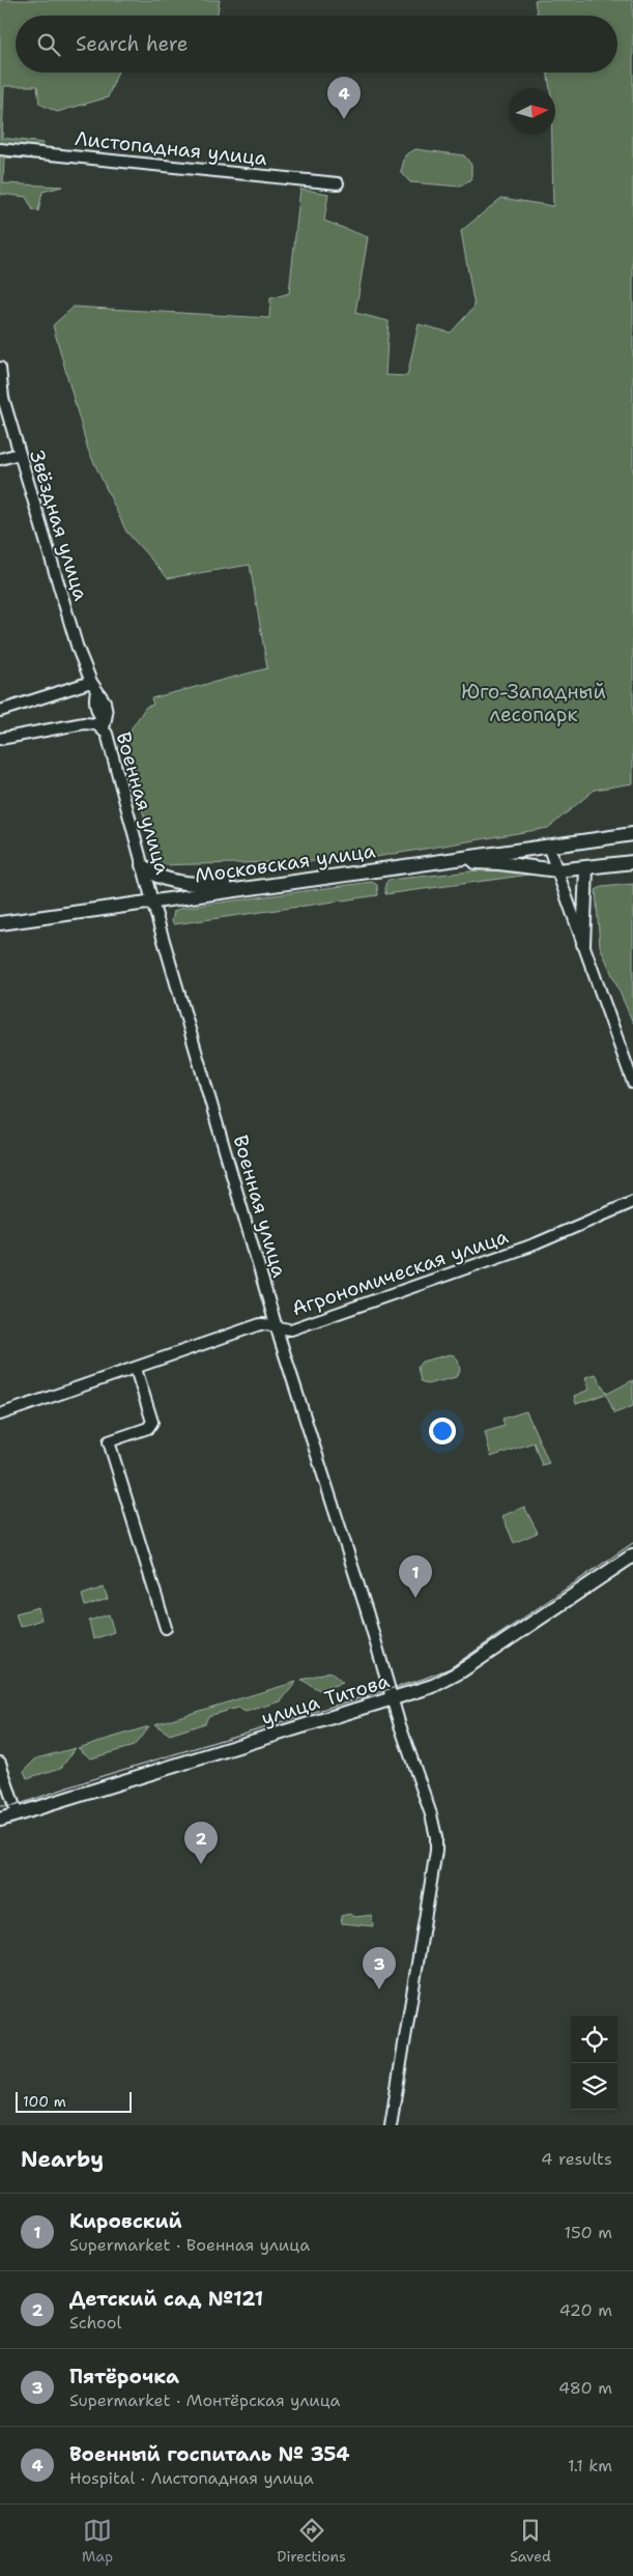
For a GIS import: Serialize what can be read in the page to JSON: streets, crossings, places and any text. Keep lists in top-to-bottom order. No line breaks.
{"streets":{"main road":["Московская улица","улица Титова"],"street":["Листопадная улица","Звёздная улица","Военная улица","Агрономическая улица"]},"crossings":[["Звёздная улица","Военная улица"],["Военная улица","Московская улица"],["Военная улица","Агрономическая улица"],["Военная улица","улица Титова"]],"parks":["Юго-Западный лесопарк"],"scale_bar":"100 m","north":"right","page":{"search":"Search here","pins":["4","1","2","3"],"scale":"100 m","heading":["Nearby","4 results"],"list":[{"mark":"1","name":"Кировский","note":"Supermarket · Военная улица","value":"150 m"},{"mark":"2","name":"Детский сад №121","note":"School","value":"420 m"},{"mark":"3","name":"Пятёрочка","note":"Supermarket · Монтёрская улица","value":"480 m"},{"mark":"4","name":"Военный госпиталь № 354","note":"Hospital · Листопадная улица","value":"1.1 km"}],"nav":["Map","Directions","Saved"]}}
